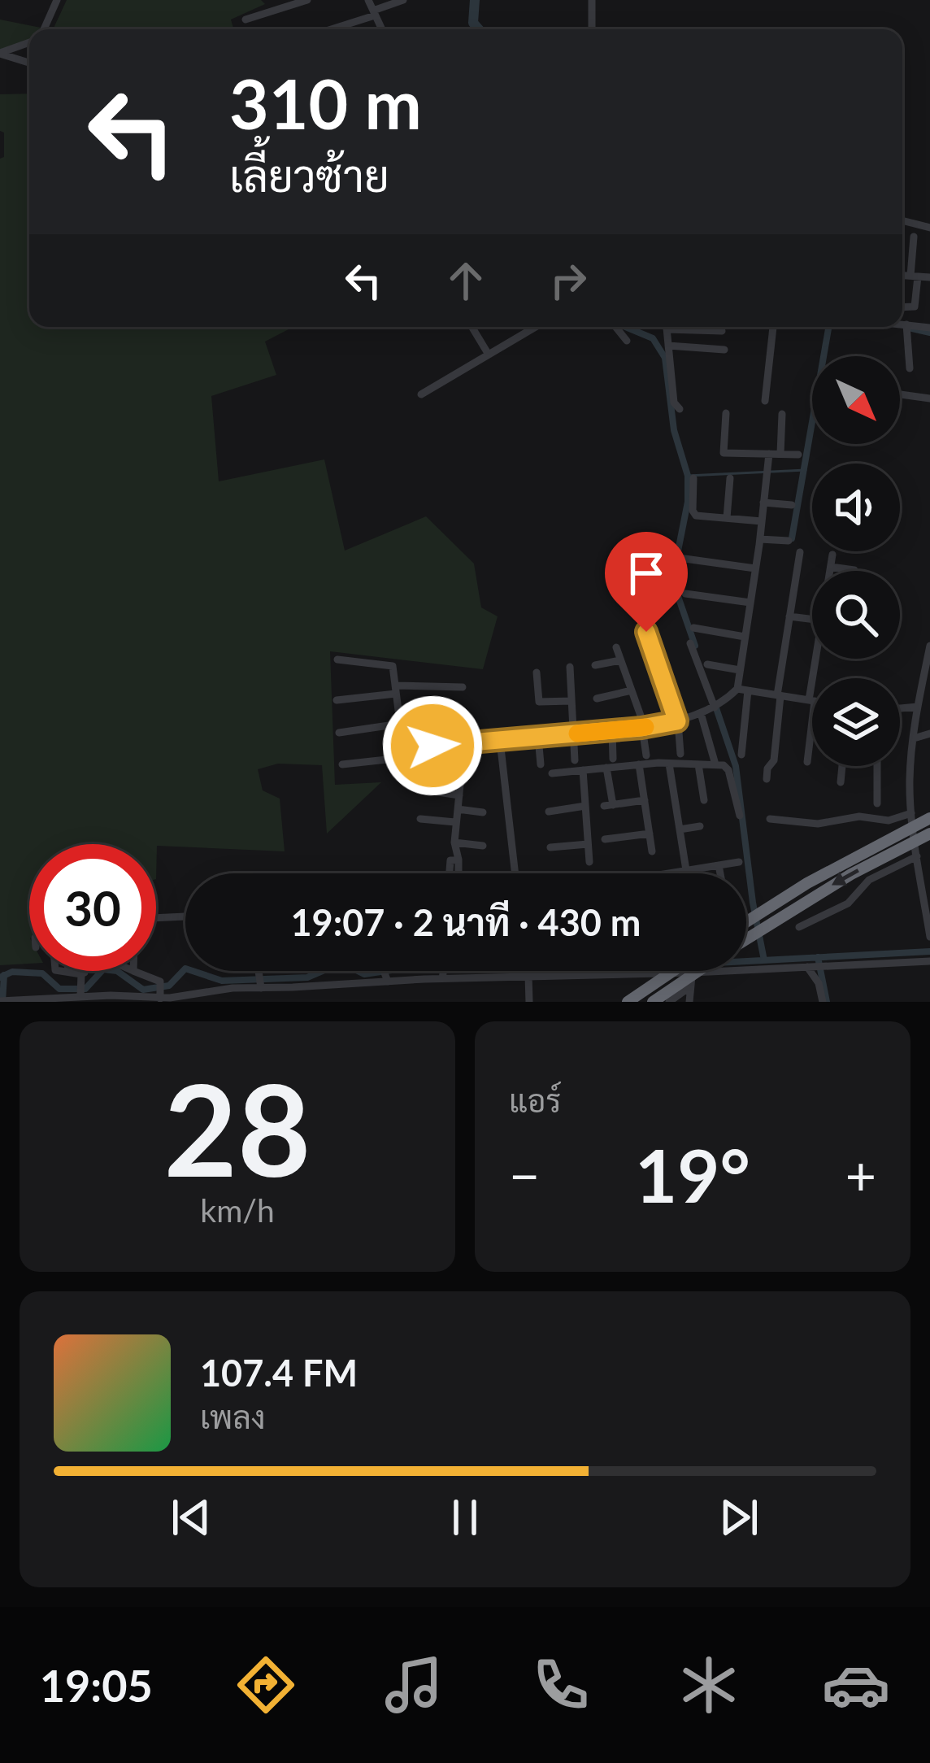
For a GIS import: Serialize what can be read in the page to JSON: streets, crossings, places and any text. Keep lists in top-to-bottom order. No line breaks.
{"north":"bottom right","page":{"turn":["310 m","เลี้ยวซ้าย"],"limit":"30","trip":"19:07 · 2 นาที · 430 m","tile":[["28","km/h"],"แอร์"],"heat":["−","19°","+"],"song":["107.4 FM","เพลง"],"tabs":"19:05"}}
